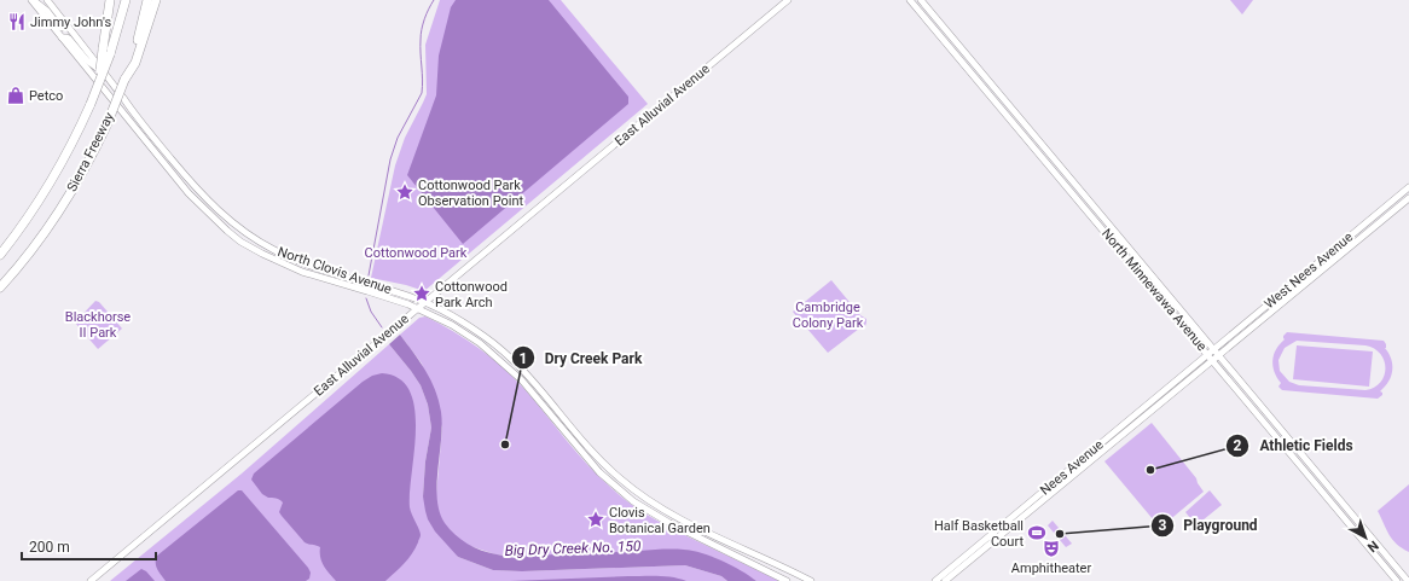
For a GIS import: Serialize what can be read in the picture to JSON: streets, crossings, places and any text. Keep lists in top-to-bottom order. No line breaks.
{"streets":{"highway":["Sierra Freeway"],"main road":["East Alluvial Avenue","North Clovis Avenue","West Nees Avenue","North Minnewawa Avenue","Nees Avenue"]},"crossings":[["East Alluvial Avenue","North Clovis Avenue"],["West Nees Avenue","North Minnewawa Avenue"],["West Nees Avenue","Nees Avenue"],["North Minnewawa Avenue","Nees Avenue"]],"water":["Big Dry Creek No. 150"],"parks":["Cottonwood Park","Cambridge Colony Park","Blackhorse II Park"],"places":{"restaurant":["Jimmy John's"],"shop":["Petco"],"place":["Cottonwood Park Observation Point","Cottonwood Park Arch","Clovis Botanical Garden"],"other":["Dry Creek Park","Athletic Fields","Playground"],"sports":["Half Basketball Court"],"theatre":["Amphitheater"]},"scale_bar":"200 m","north":"bottom right"}
